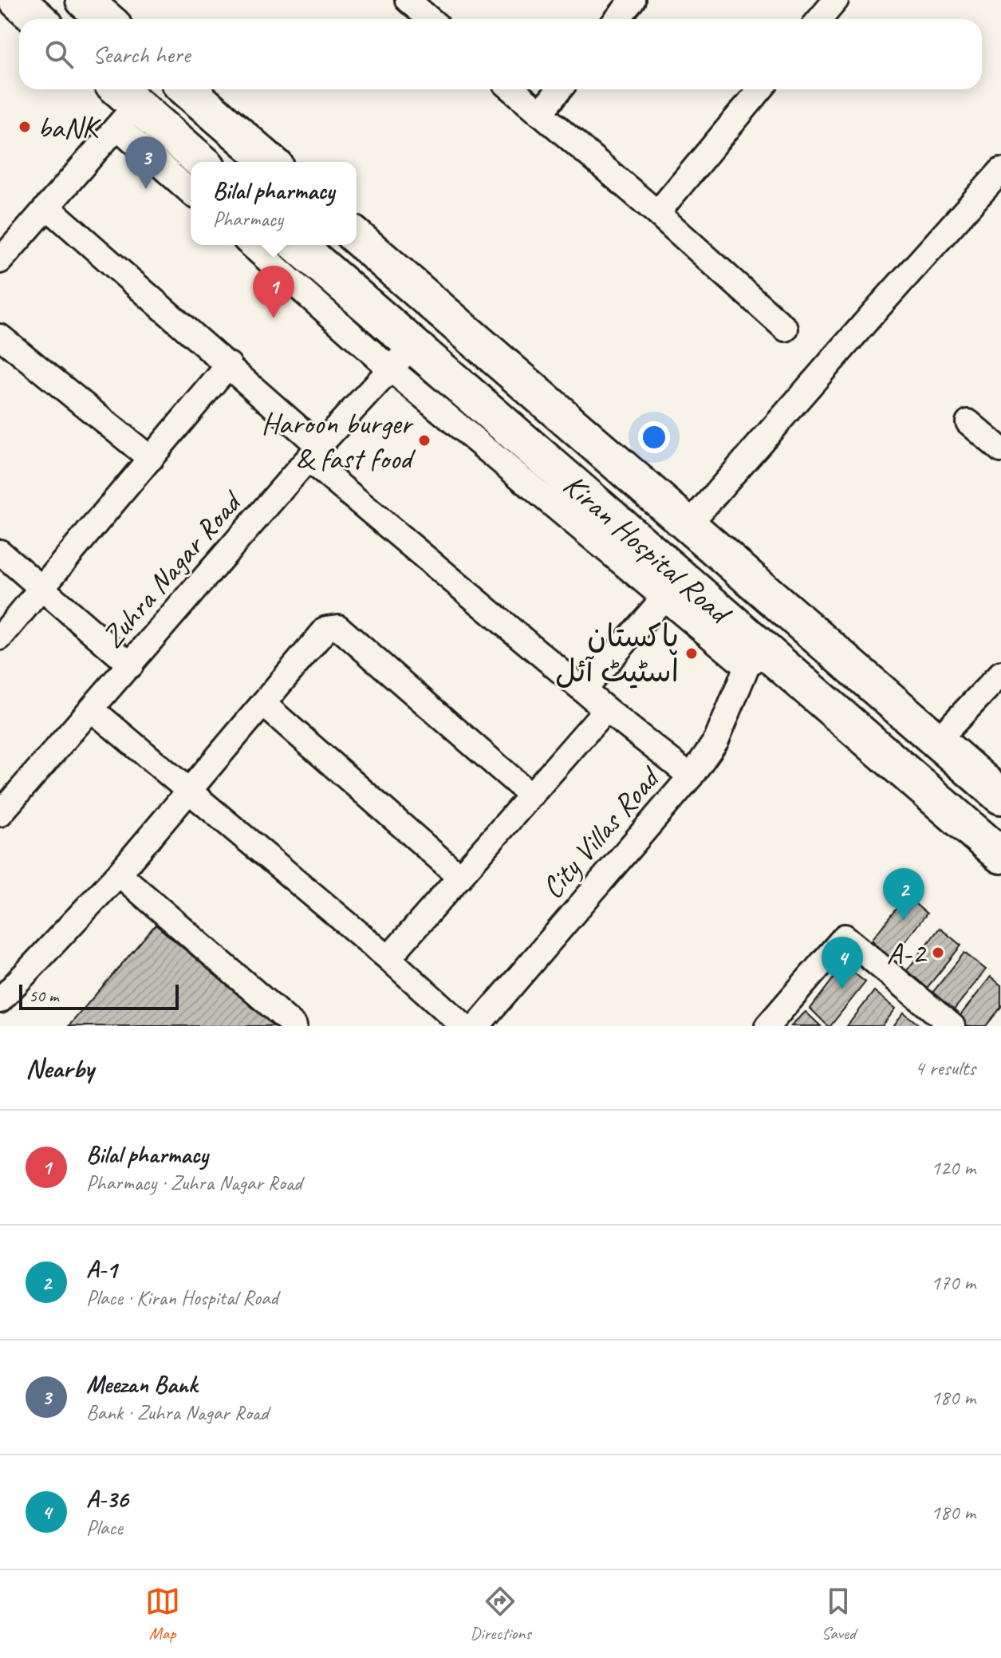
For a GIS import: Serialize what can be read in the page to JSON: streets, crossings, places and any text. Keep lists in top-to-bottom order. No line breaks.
{"streets":{"main road":["Kiran Hospital Road"],"street":["Zuhra Nagar Road","City Villas Road"]},"crossings":[["Kiran Hospital Road","Zuhra Nagar Road"],["Kiran Hospital Road","City Villas Road"]],"places":["baNK","Haroon burger & fast food","پاکستان اسٹیٹ آئل","A-2"],"scale_bar":"50 m","page":{"search":"Search here","pins":["3","1","2","4"],"popup":["Bilal pharmacy","Pharmacy"],"scale":"50 m","heading":["Nearby","4 results"],"list":[{"mark":"1","name":"Bilal pharmacy","note":"Pharmacy · Zuhra Nagar Road","value":"120 m"},{"mark":"2","name":"A-1","note":"Place · Kiran Hospital Road","value":"170 m"},{"mark":"3","name":"Meezan Bank","note":"Bank · Zuhra Nagar Road","value":"180 m"},{"mark":"4","name":"A-36","note":"Place","value":"180 m"}],"nav":["Map","Directions","Saved"]}}
